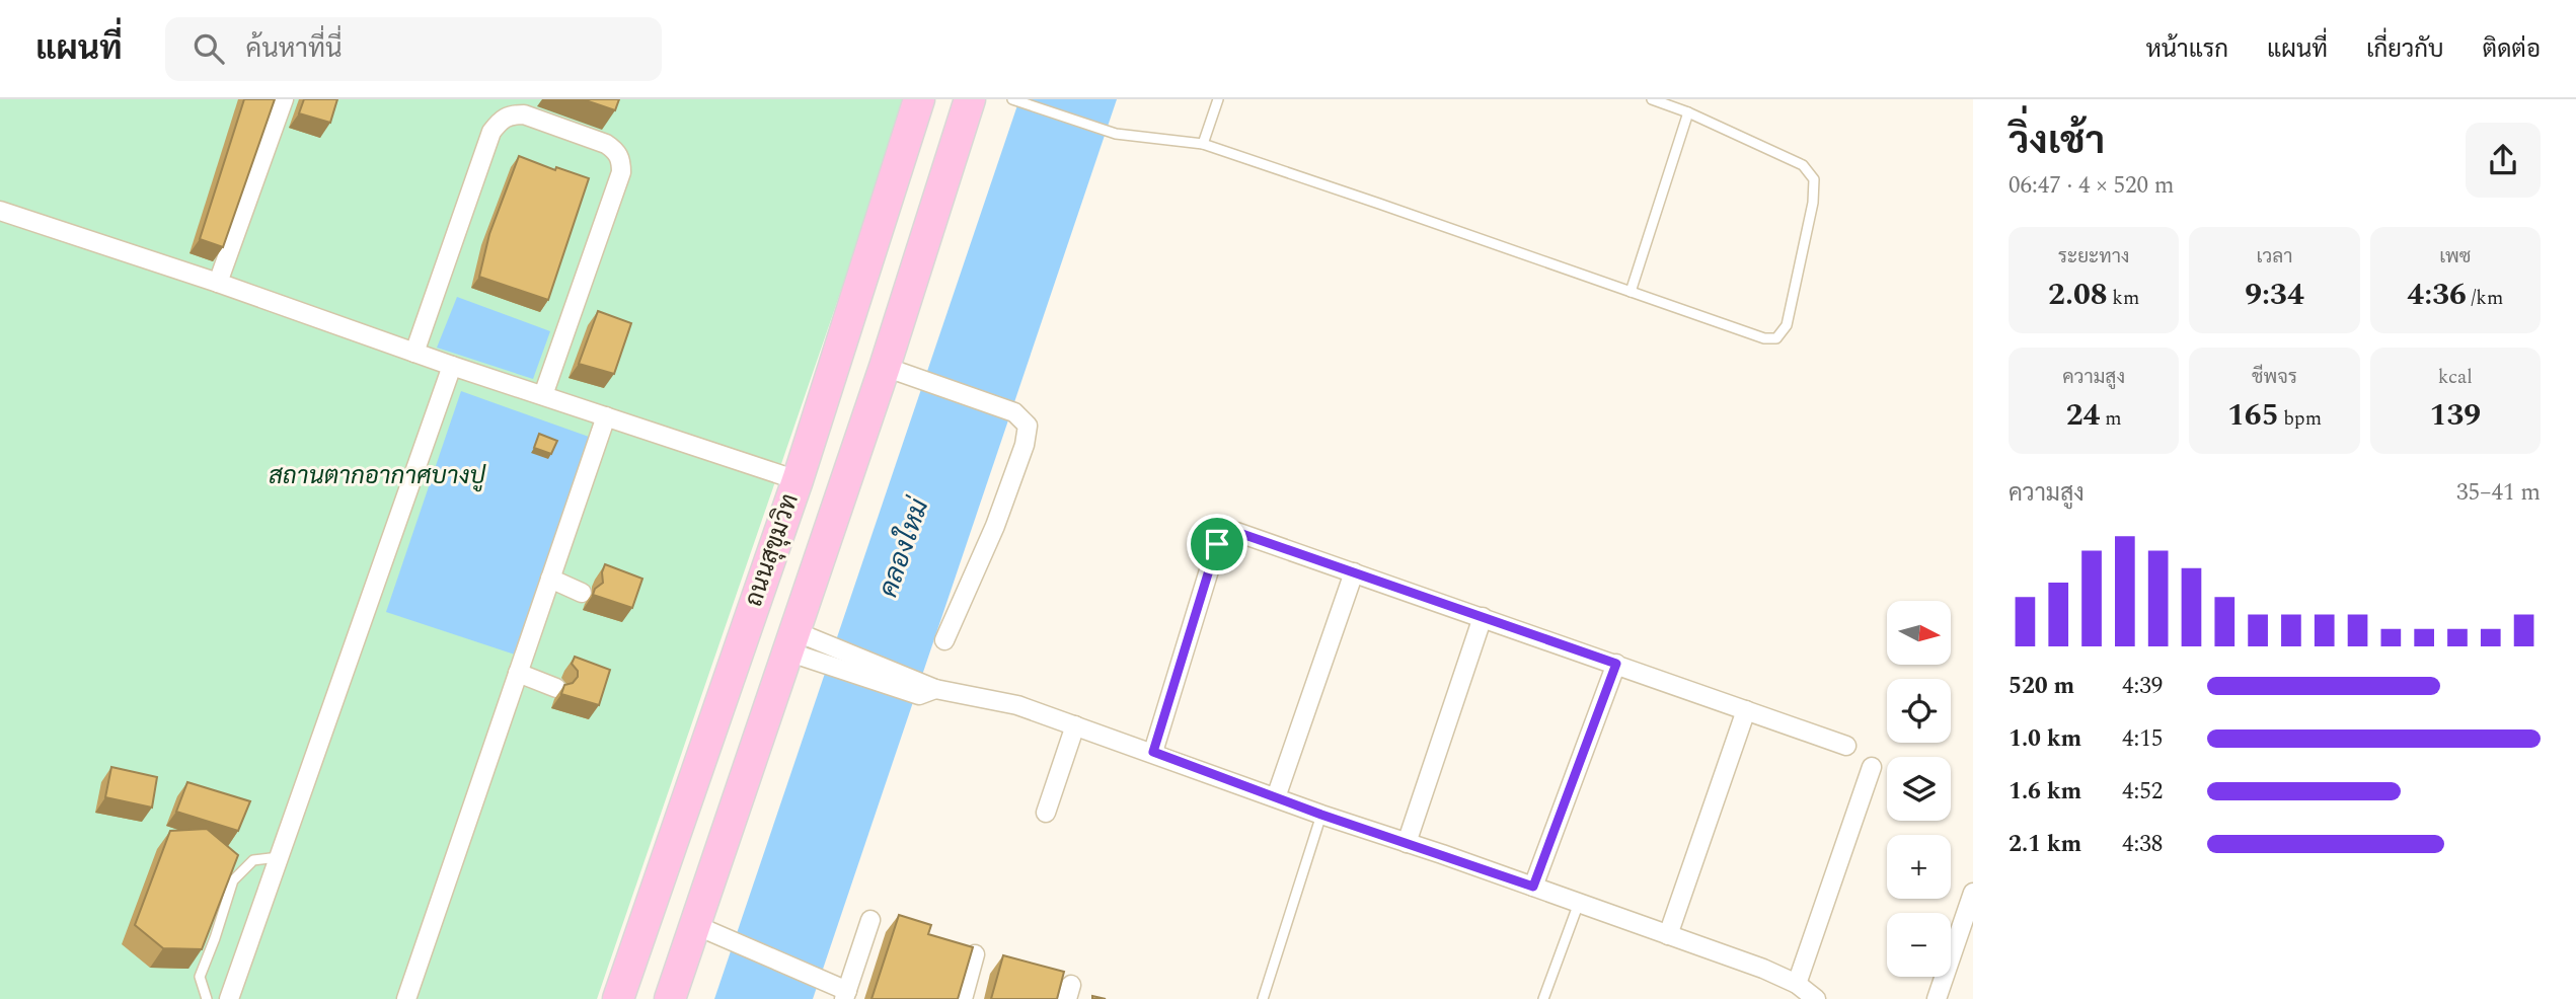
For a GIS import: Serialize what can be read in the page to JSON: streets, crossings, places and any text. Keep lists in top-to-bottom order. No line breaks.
{"streets":{"highway":["ถนนสุขุมวิท"]},"water":["คลองใหม่"],"parks":["สถานตากอากาศบางปู"],"north":"right","page":{"header":"แผนที่","search":"ค้นหาที่นี่","nav":["หน้าแรก","แผนที่","เกี่ยวกับ","ติดต่อ"],"heading":["วิ่งเช้า","06:47 · 4 × 520 m"],"stats":[["ระยะทาง","2.08 km"],["เวลา","9:34"],["เพซ","4:36 /km"],["ความสูง","24 m"],["ชีพจร","165 bpm"],["kcal","139"]],"chart":["ความสูง","35–41 m"],"map_buttons":["+","−"],"list":[{"name":"520 m","note":"4:39"},{"name":"1.0 km","note":"4:15"},{"name":"1.6 km","note":"4:52"},{"name":"2.1 km","note":"4:38"}]}}
